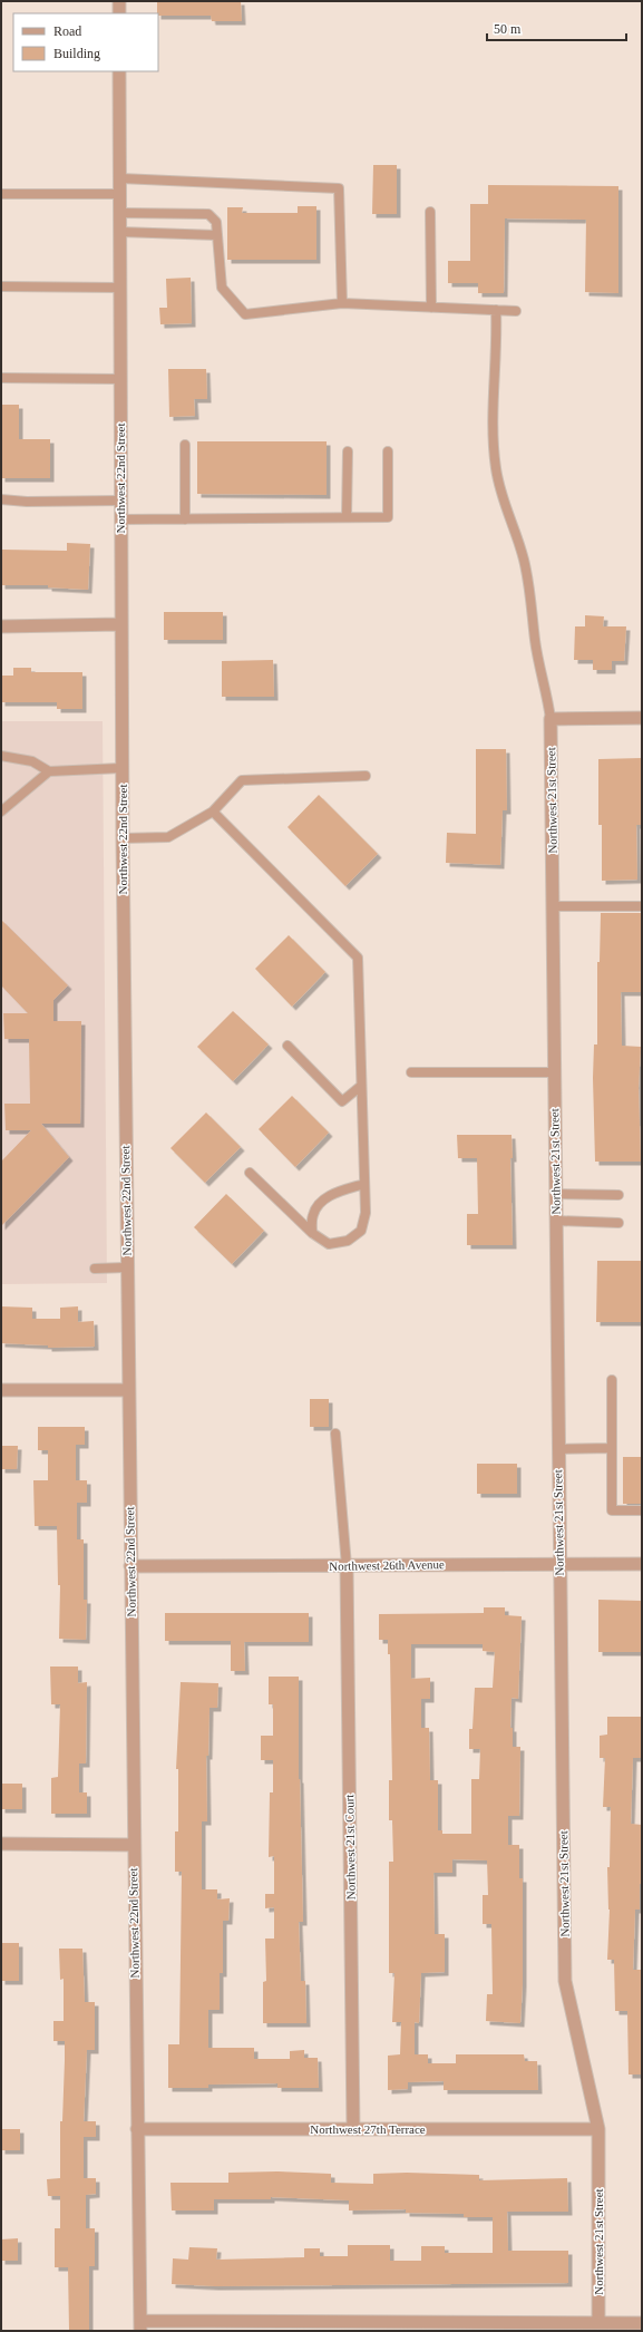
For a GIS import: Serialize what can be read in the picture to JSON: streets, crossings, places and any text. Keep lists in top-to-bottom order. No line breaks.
{"streets":{"street":["Northwest 22nd Street","Northwest 21st Street","Northwest 26th Avenue","Northwest 21st Court","Northwest 27th Terrace"]},"crossings":[["Northwest 22nd Street","Northwest 26th Avenue"],["Northwest 22nd Street","Northwest 27th Terrace"],["Northwest 21st Street","Northwest 26th Avenue"],["Northwest 21st Street","Northwest 27th Terrace"],["Northwest 26th Avenue","Northwest 21st Court"],["Northwest 21st Court","Northwest 27th Terrace"]],"legend":["Road","Building"],"scale_bar":"50 m"}
